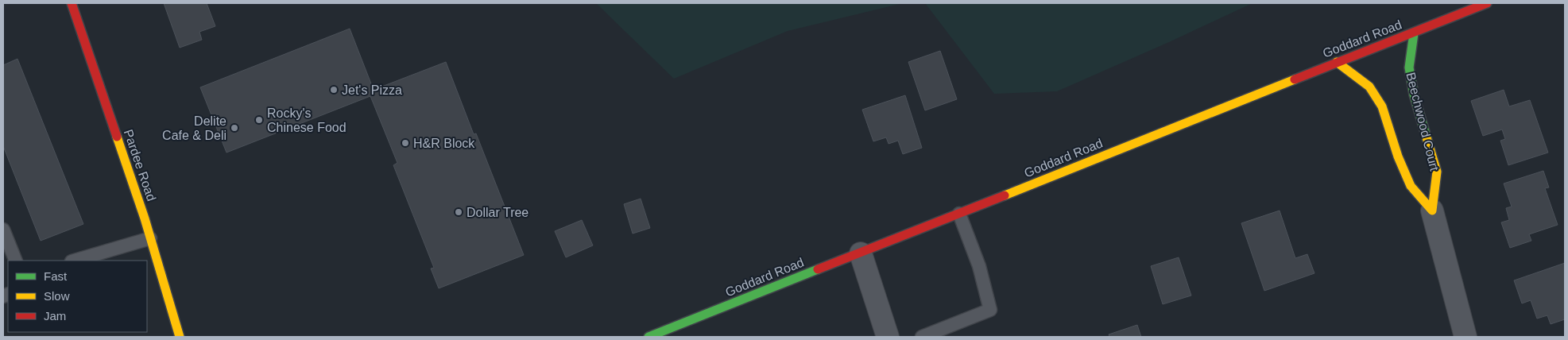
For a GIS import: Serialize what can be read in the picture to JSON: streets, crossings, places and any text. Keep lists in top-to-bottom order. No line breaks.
{"streets":{"main road":["Goddard Road","Beechwood Court","Pardee Road"]},"crossings":[["Goddard Road","Beechwood Court"]],"places":["Jet's Pizza","Rocky's Chinese Food","Delite Cafe & Deli","H&R Block","Dollar Tree"],"legend":["Fast","Slow","Jam"]}
